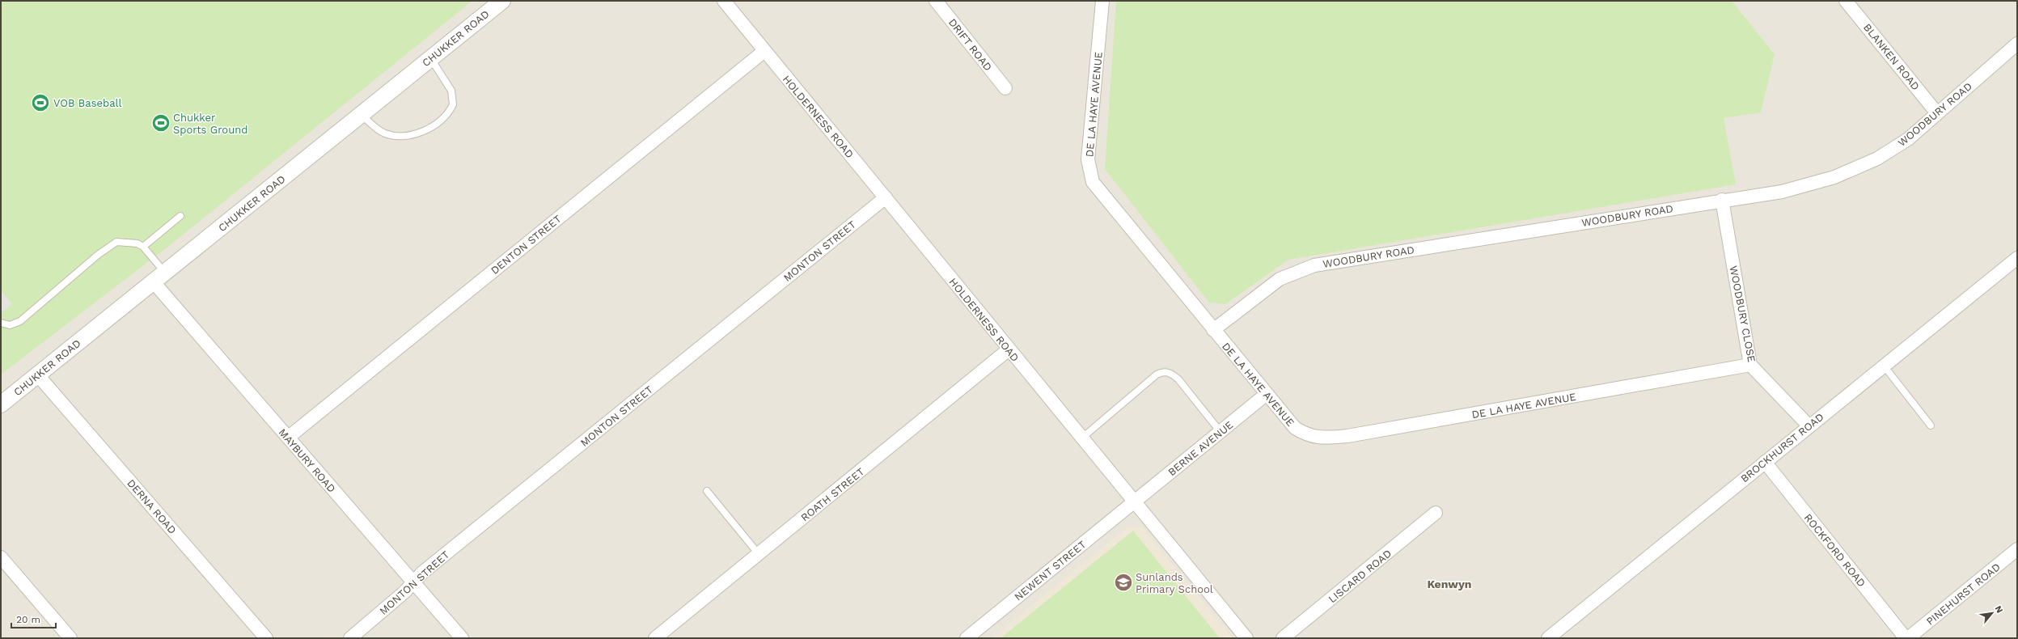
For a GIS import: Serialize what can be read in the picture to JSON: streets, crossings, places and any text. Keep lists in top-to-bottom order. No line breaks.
{"streets":{"street":["CHUKKER ROAD","DRIFT ROAD","BLANKEN ROAD","DE LA HAYE AVENUE","WOODBURY ROAD","HOLDERNESS ROAD","DENTON STREET","MONTON STREET","WOODBURY CLOSE","BROCKHURST ROAD","BERNE AVENUE","MAYBURY ROAD","ROATH STREET","DERNA ROAD","ROCKFORD ROAD","NEWENT STREET","LISCARD ROAD","PINEHURST ROAD"]},"crossings":[["CHUKKER ROAD","MAYBURY ROAD"],["CHUKKER ROAD","DERNA ROAD"],["BLANKEN ROAD","WOODBURY ROAD"],["DE LA HAYE AVENUE","WOODBURY ROAD"],["DE LA HAYE AVENUE","WOODBURY CLOSE"],["DE LA HAYE AVENUE","BERNE AVENUE"],["WOODBURY ROAD","WOODBURY CLOSE"],["HOLDERNESS ROAD","DENTON STREET"],["HOLDERNESS ROAD","MONTON STREET"],["HOLDERNESS ROAD","BERNE AVENUE"],["HOLDERNESS ROAD","ROATH STREET"],["HOLDERNESS ROAD","NEWENT STREET"],["DENTON STREET","MAYBURY ROAD"],["MONTON STREET","MAYBURY ROAD"],["WOODBURY CLOSE","BROCKHURST ROAD"],["BROCKHURST ROAD","ROCKFORD ROAD"],["BERNE AVENUE","NEWENT STREET"]],"districts":["Kenwyn"],"places":{"sports":["VOB Baseball","Chukker Sports Ground"],"school or university":["Sunlands Primary School"]},"scale_bar":"20 m","north":"top right"}
